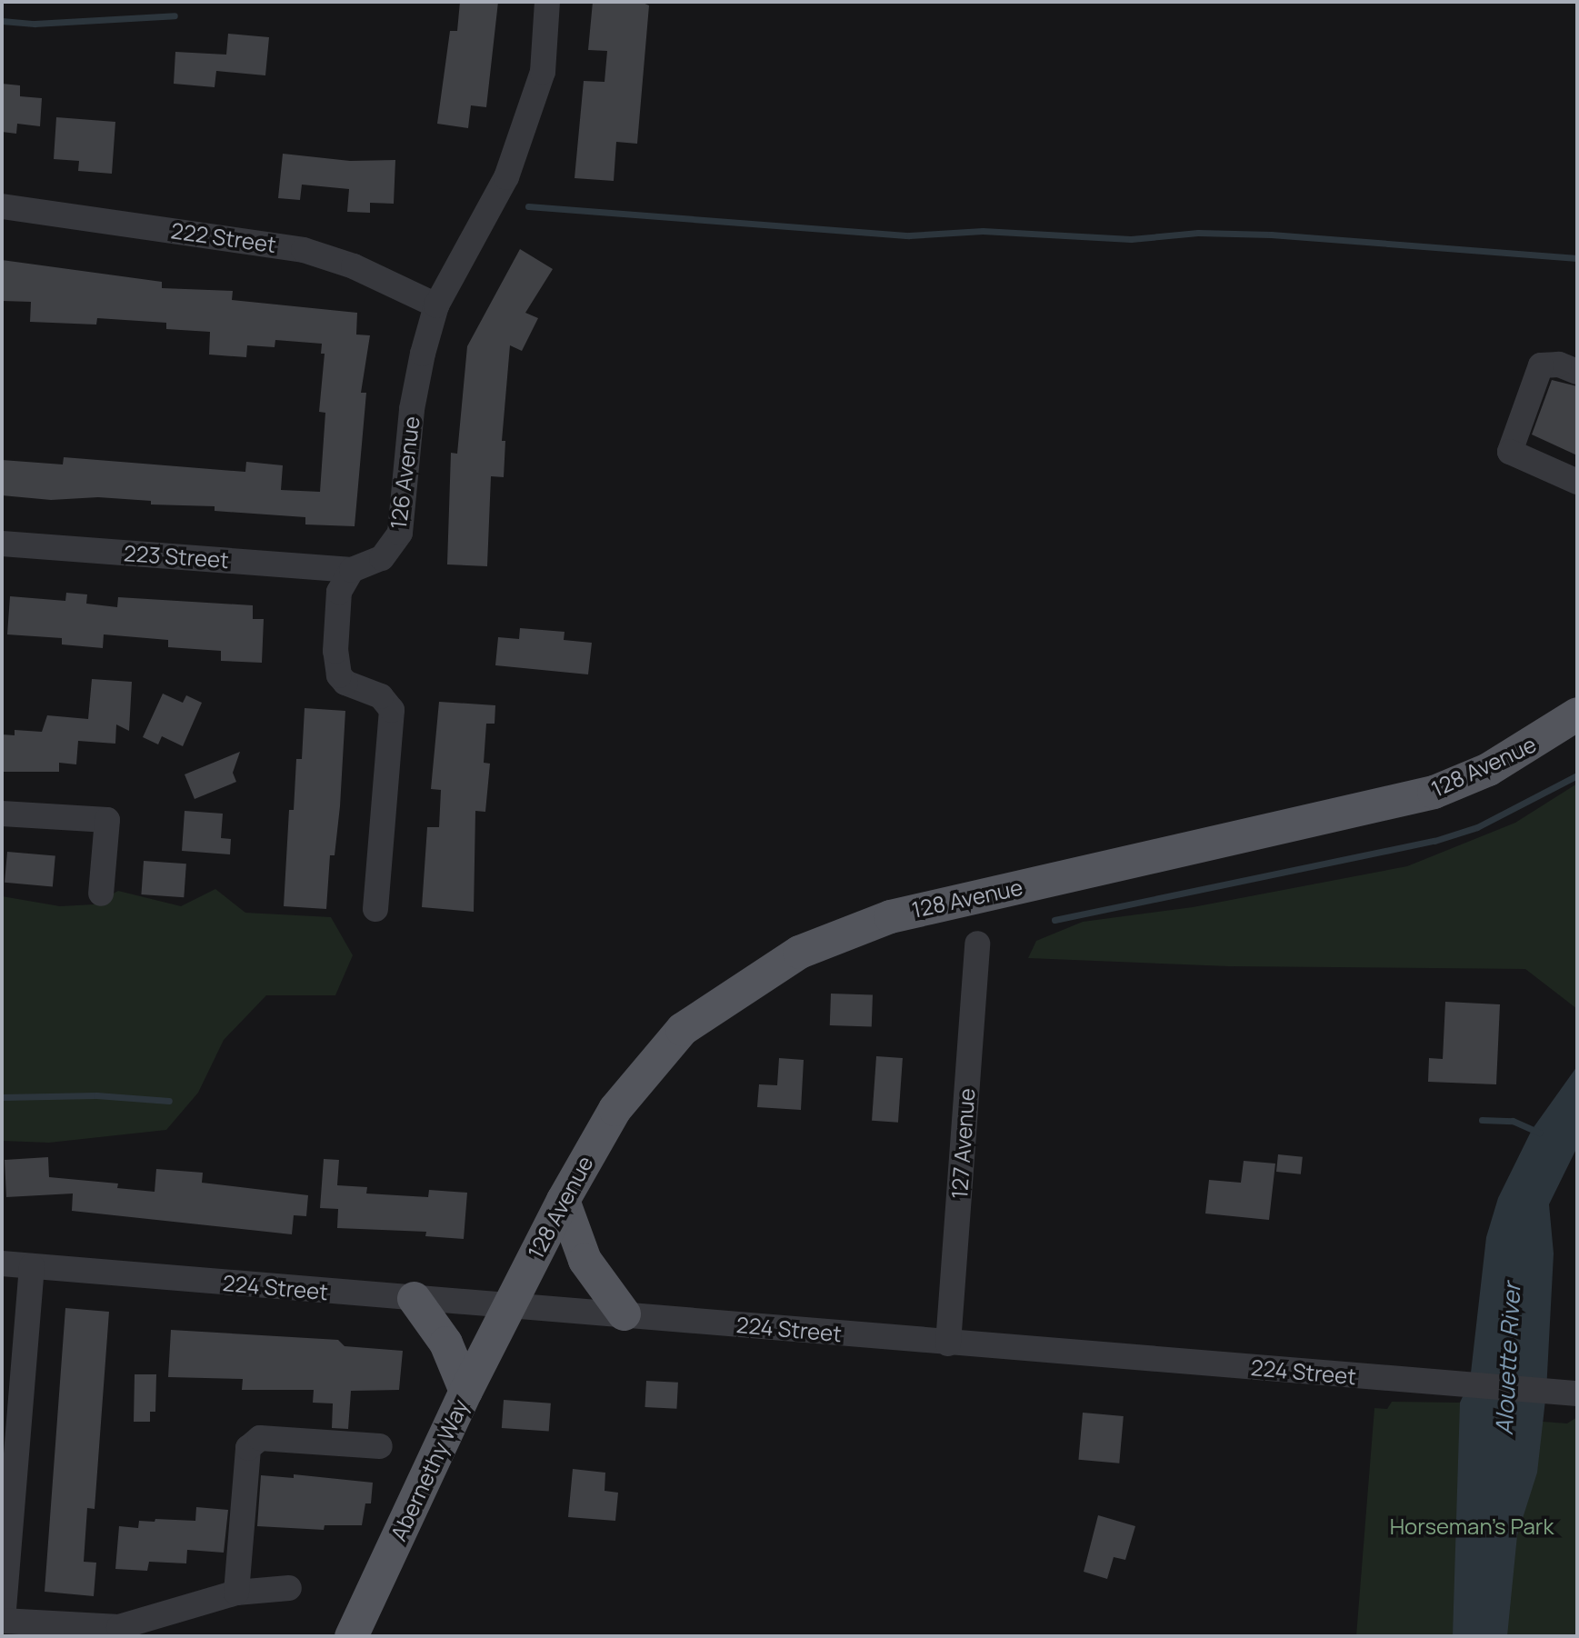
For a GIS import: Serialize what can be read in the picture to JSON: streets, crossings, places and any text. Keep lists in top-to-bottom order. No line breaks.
{"streets":{"main road":["128 Avenue","Abernethy Way"],"street":["222 Street","126 Avenue","223 Street","127 Avenue","224 Street"]},"crossings":[["222 Street","126 Avenue"],["126 Avenue","223 Street"],["128 Avenue","224 Street"],["128 Avenue","Abernethy Way"],["127 Avenue","224 Street"],["224 Street","Abernethy Way"]],"water":["Alouette River"],"parks":["Horseman's Park"]}
